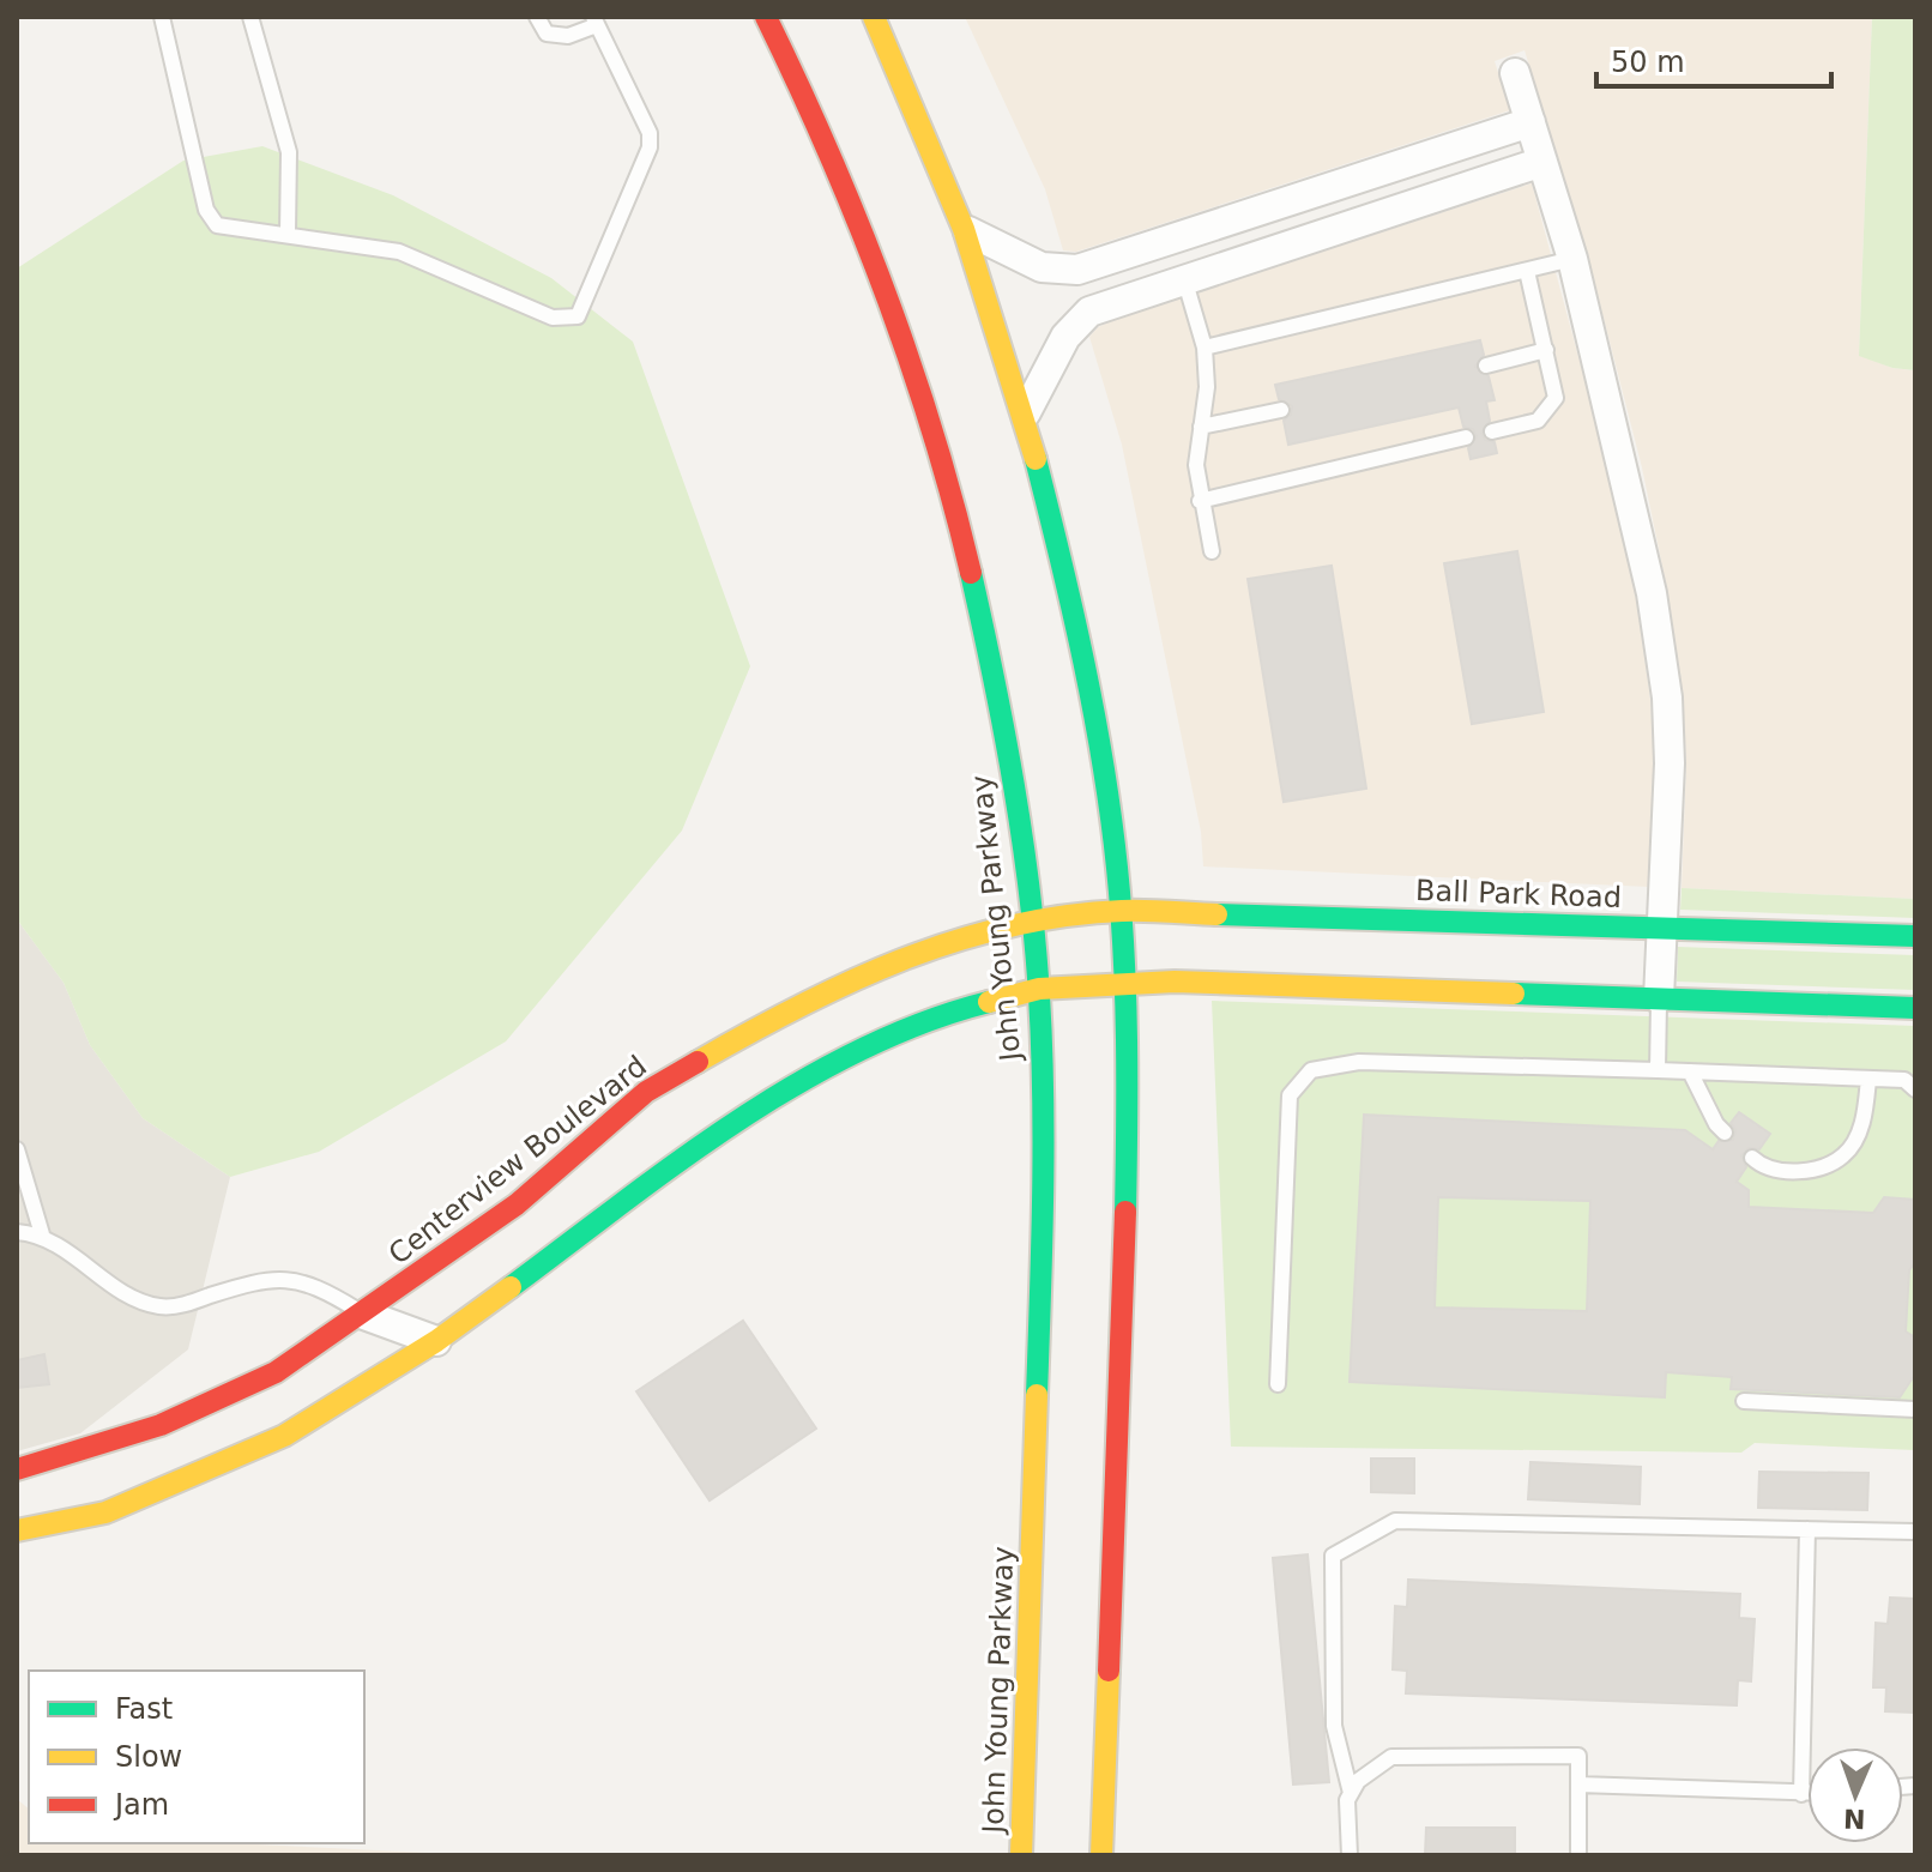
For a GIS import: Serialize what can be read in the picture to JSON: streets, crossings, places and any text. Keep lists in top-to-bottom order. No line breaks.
{"streets":{"main road":["Ball Park Road","John Young Parkway","Centerview Boulevard"]},"crossings":[["Ball Park Road","Centerview Boulevard"],["John Young Parkway","Centerview Boulevard"]],"legend":["Fast","Slow","Jam"],"scale_bar":"50 m","north":"bottom"}
